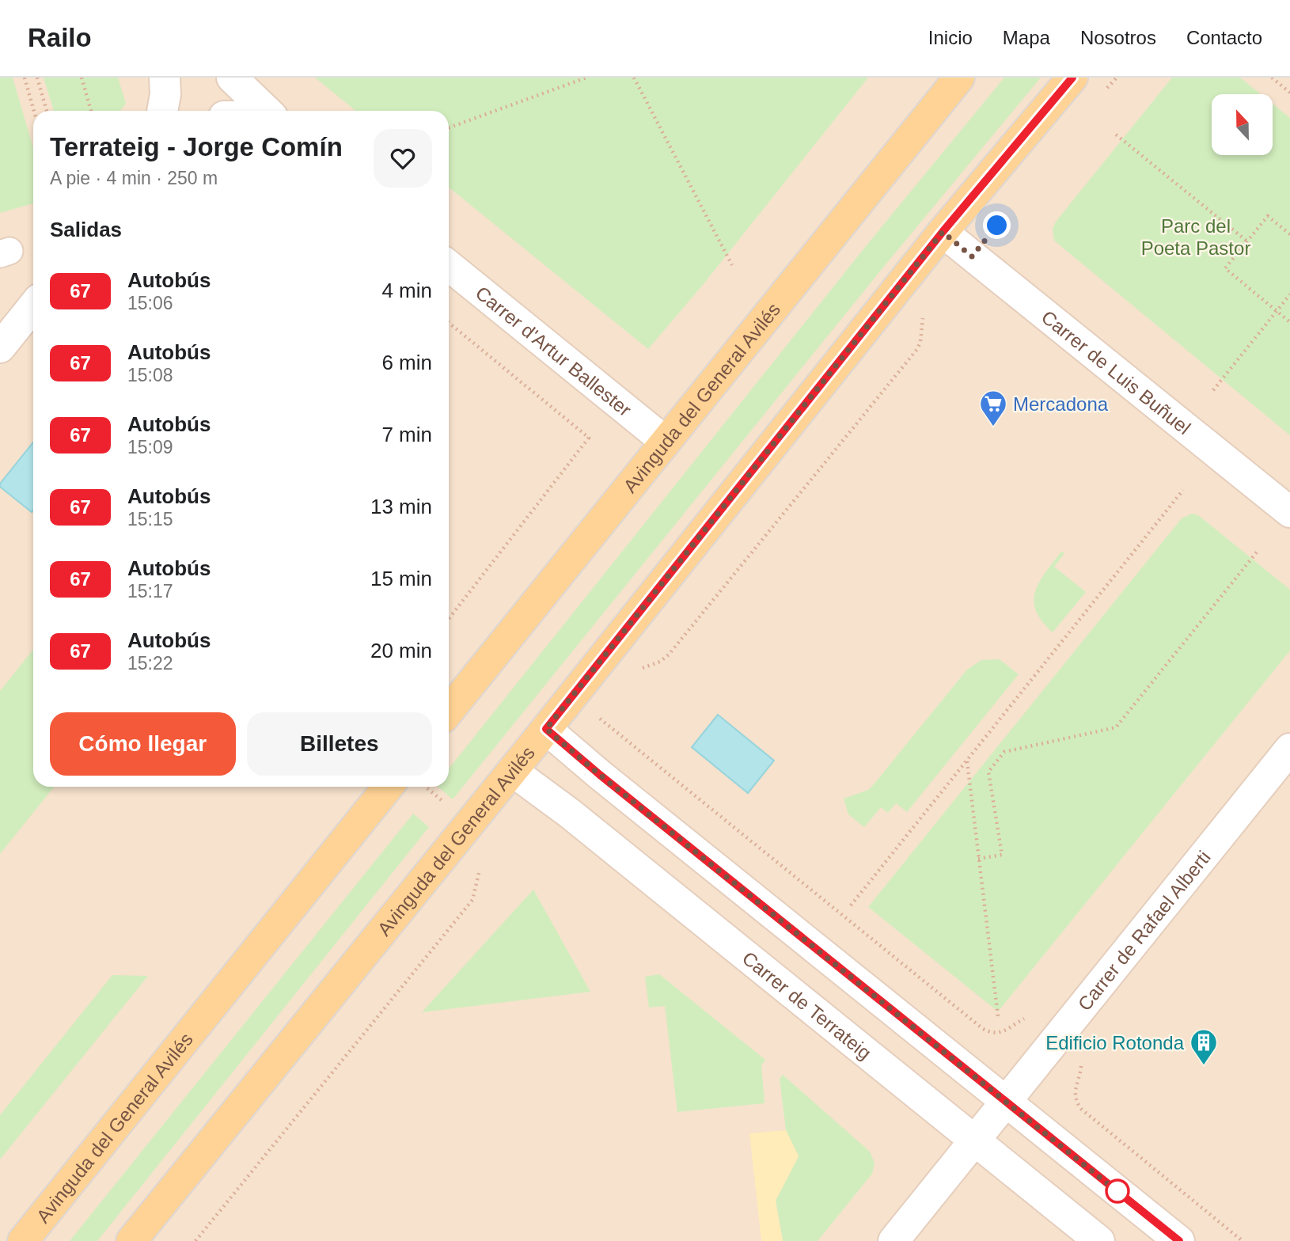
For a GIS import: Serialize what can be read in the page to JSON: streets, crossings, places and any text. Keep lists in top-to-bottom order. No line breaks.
{"streets":{"main road":["Avinguda del General Avilés"],"street":["Carrer d'Artur Ballester","Carrer de Luis Buñuel","Carrer de Rafael Alberti","Carrer de Terrateig"]},"crossings":[["Carrer d'Artur Ballester","Avinguda del General Avilés"],["Carrer de Luis Buñuel","Avinguda del General Avilés"],["Avinguda del General Avilés","Carrer de Terrateig"],["Carrer de Rafael Alberti","Carrer de Terrateig"]],"parks":["Parc del Poeta Pastor"],"places":{"supermarket":["Mercadona"],"building":["Edificio Rotonda"]},"lines":["bus line 67"],"north":"top","page":{"header":"Railo","nav":["Inicio","Mapa","Nosotros","Contacto"],"heading":[["Terrateig - Jorge Comín","A pie · 4 min · 250 m"],"Salidas"],"list":[{"mark":"67","name":"Autobús","note":"15:06","value":"4 min"},{"mark":"67","name":"Autobús","note":"15:08","value":"6 min"},{"mark":"67","name":"Autobús","note":"15:09","value":"7 min"},{"mark":"67","name":"Autobús","note":"15:15","value":"13 min"},{"mark":"67","name":"Autobús","note":"15:17","value":"15 min"},{"mark":"67","name":"Autobús","note":"15:22","value":"20 min"}],"buttons":["Cómo llegar","Billetes"]}}
